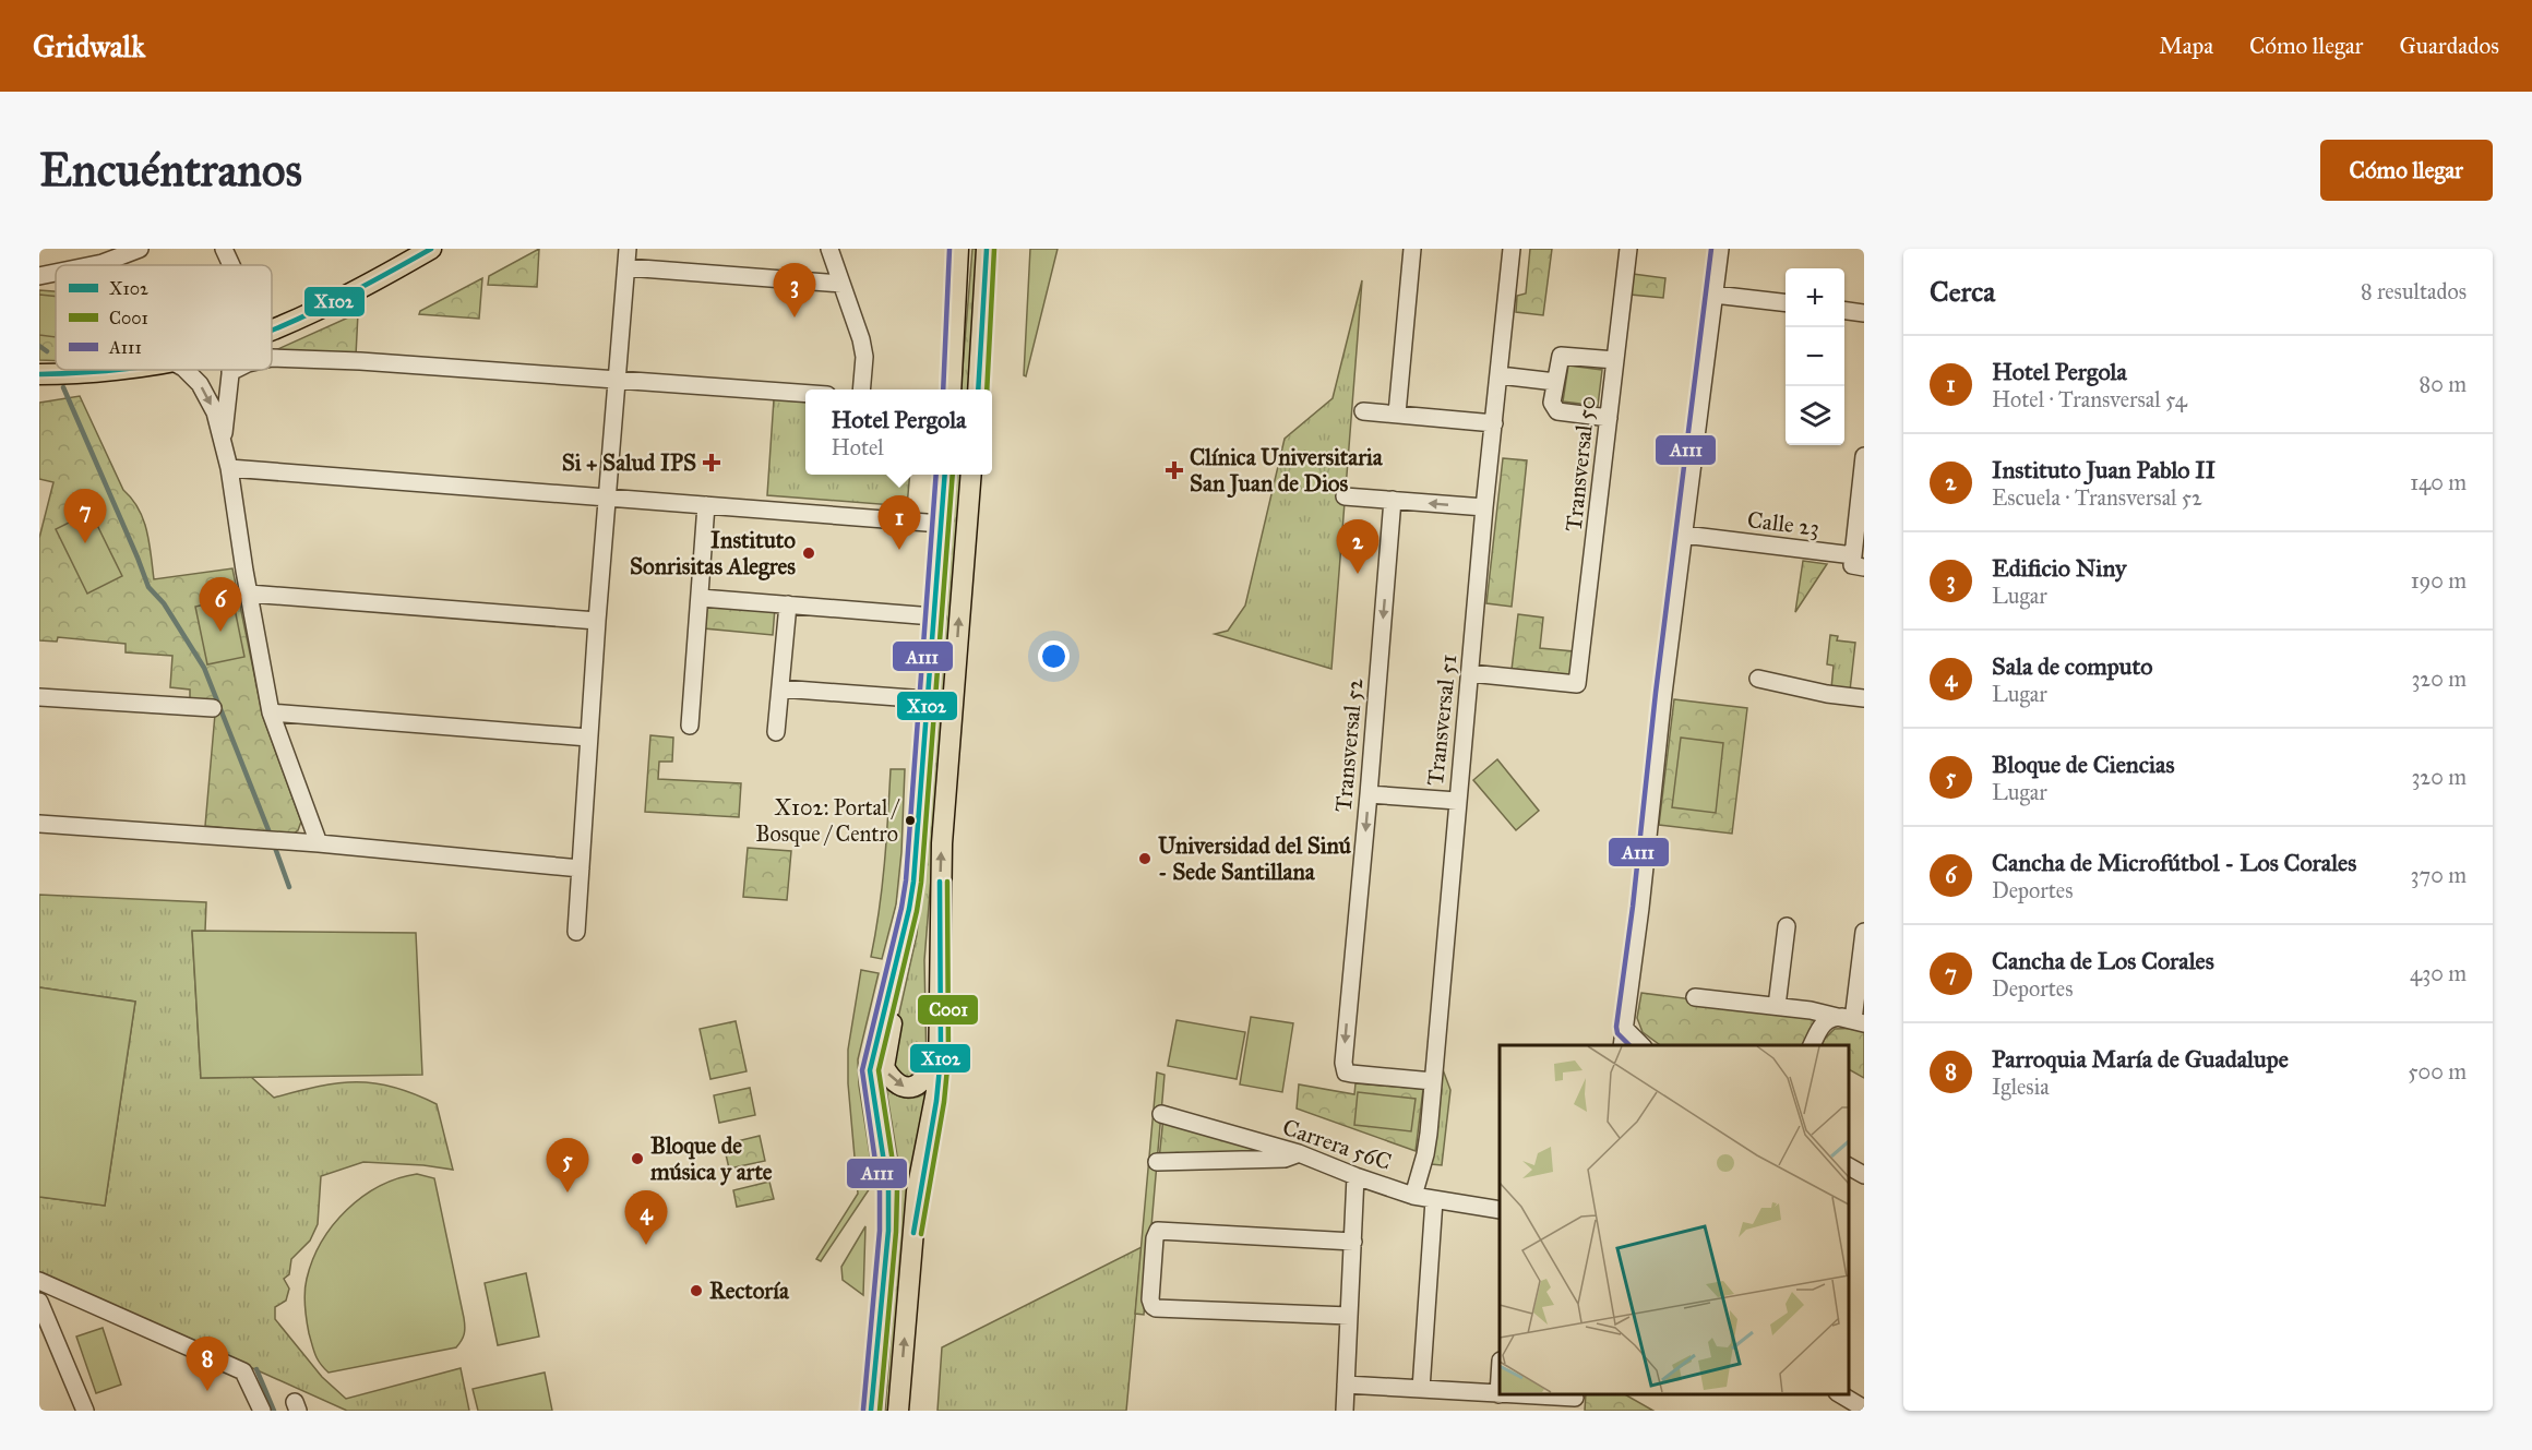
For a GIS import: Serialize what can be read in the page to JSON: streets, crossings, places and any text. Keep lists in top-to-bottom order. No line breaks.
{"streets":{"street":["Transversal 50","Calle 23","Transversal 51","Transversal 52","Carrera 56C"]},"crossings":[["Transversal 50","Transversal 51"],["Transversal 51","Transversal 52"],["Transversal 51","Carrera 56C"]],"one_way":["Transversal 52"],"places":{"health":["Si + Salud IPS","Clínica Universitaria San Juan de Dios"],"other":["Instituto Sonrisitas Alegres","X102: Portal / Bosque / Centro","Universidad del Sinú - Sede Santillana","Bloque de música y arte","Rectoría"]},"lines":["transit line X102","transit line C001","transit line A111"],"legend":["X102","C001","A111"],"page":{"header":"Gridwalk","nav":["Mapa","Cómo llegar","Guardados"],"buttons":"Cómo llegar","title":"Encuéntranos","heading":["Cerca","8 resultados"],"pins":["3","7","1","2","6","5","4","8"],"map_buttons":["+","−"],"list":[{"mark":"1","name":"Hotel Pergola","note":"Hotel · Transversal 54","value":"80 m"},{"mark":"2","name":"Instituto Juan Pablo II","note":"Escuela · Transversal 52","value":"140 m"},{"mark":"3","name":"Edificio Niny","note":"Lugar","value":"190 m"},{"mark":"4","name":"Sala de computo","note":"Lugar","value":"320 m"},{"mark":"5","name":"Bloque de Ciencias","note":"Lugar","value":"320 m"},{"mark":"6","name":"Cancha de Microfútbol - Los Corales","note":"Deportes","value":"370 m"},{"mark":"7","name":"Cancha de Los Corales","note":"Deportes","value":"430 m"},{"mark":"8","name":"Parroquia María de Guadalupe","note":"Iglesia","value":"500 m"}],"popup":["Hotel Pergola","Hotel"]}}
